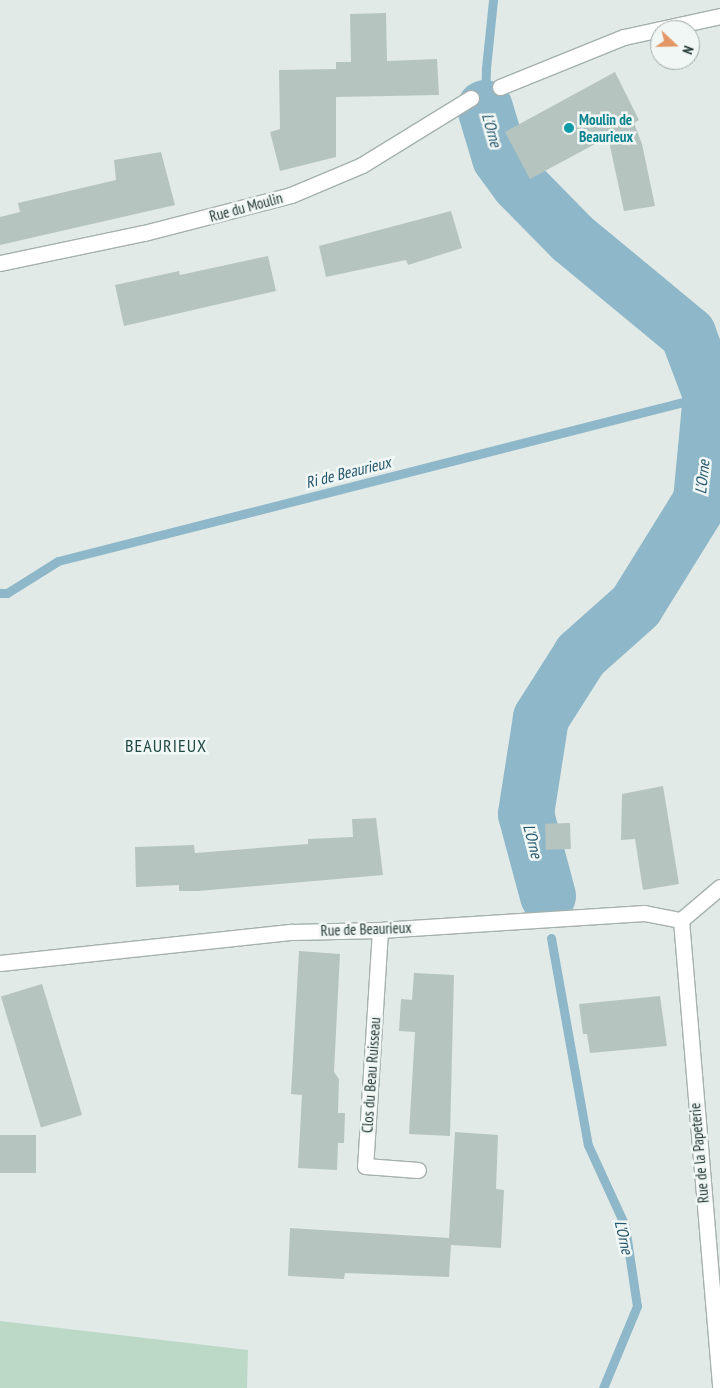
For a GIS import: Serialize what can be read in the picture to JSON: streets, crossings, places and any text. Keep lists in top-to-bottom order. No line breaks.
{"streets":{"street":["Rue du Moulin","Rue de Beaurieux","Clos du Beau Ruisseau","Rue de la Papeterie"]},"crossings":[["Rue de Beaurieux","Clos du Beau Ruisseau"],["Rue de Beaurieux","Rue de la Papeterie"]],"districts":["BEAURIEUX"],"water":["L'Orne","Ri de Beaurieux"],"places":["Moulin de Beaurieux"],"north":"right"}
